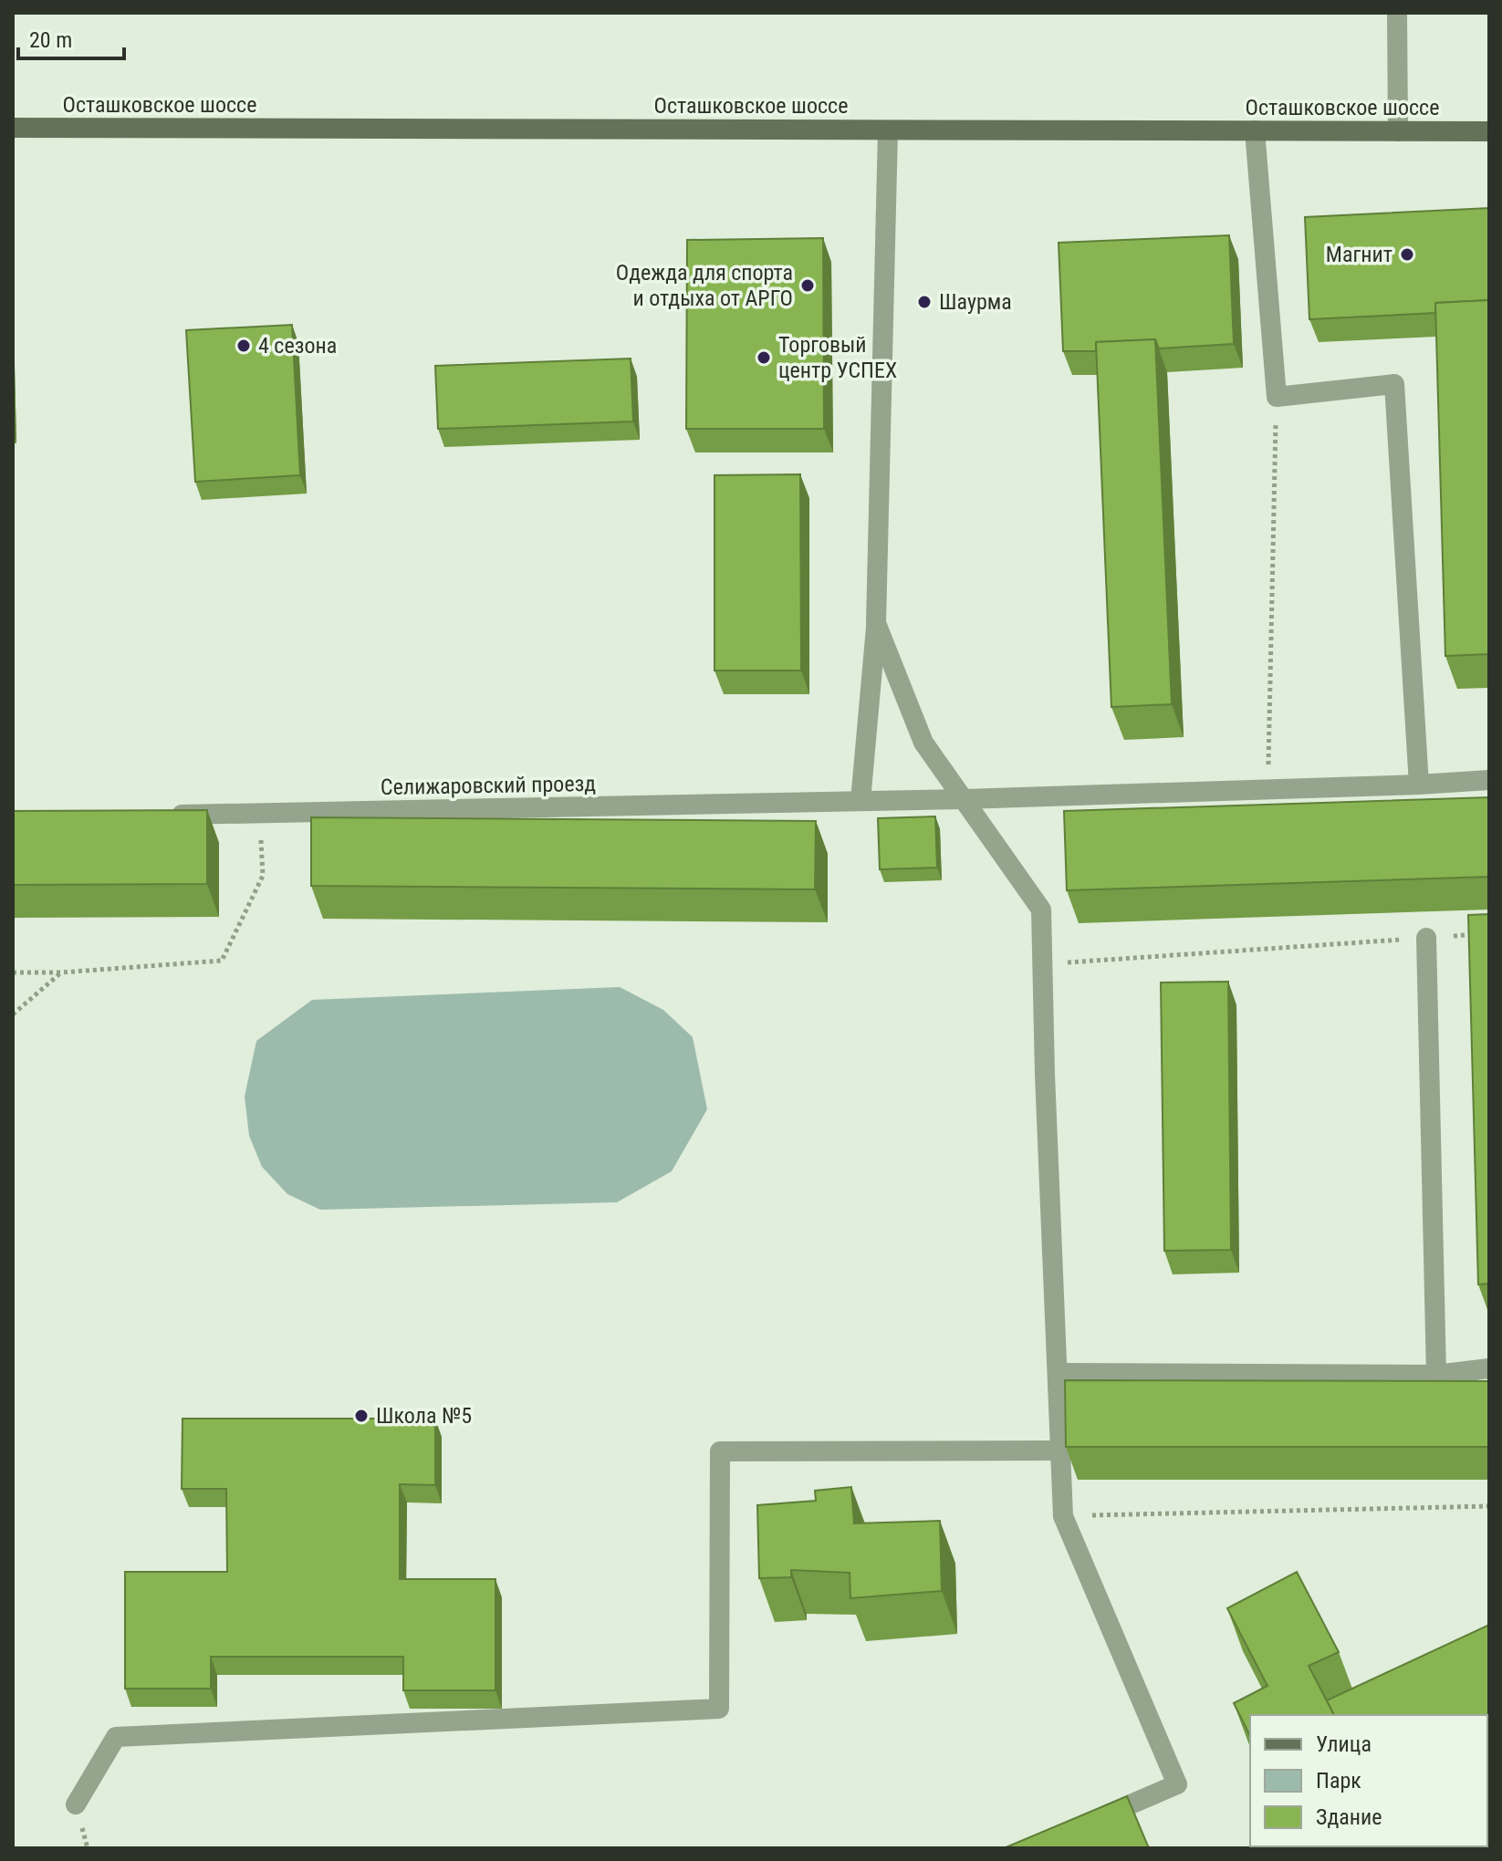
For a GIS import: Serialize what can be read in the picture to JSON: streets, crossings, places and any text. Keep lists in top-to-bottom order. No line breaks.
{"streets":{"main road":["Осташковское шоссе"],"street":["Селижаровский проезд"]},"places":["Магнит","Одежда для спорта и отдыха от АРГО","Шаурма","4 сезона","Торговый центр УСПЕХ","Школа №5"],"legend":["Улица","Парк","Здание"],"scale_bar":"20 m"}
